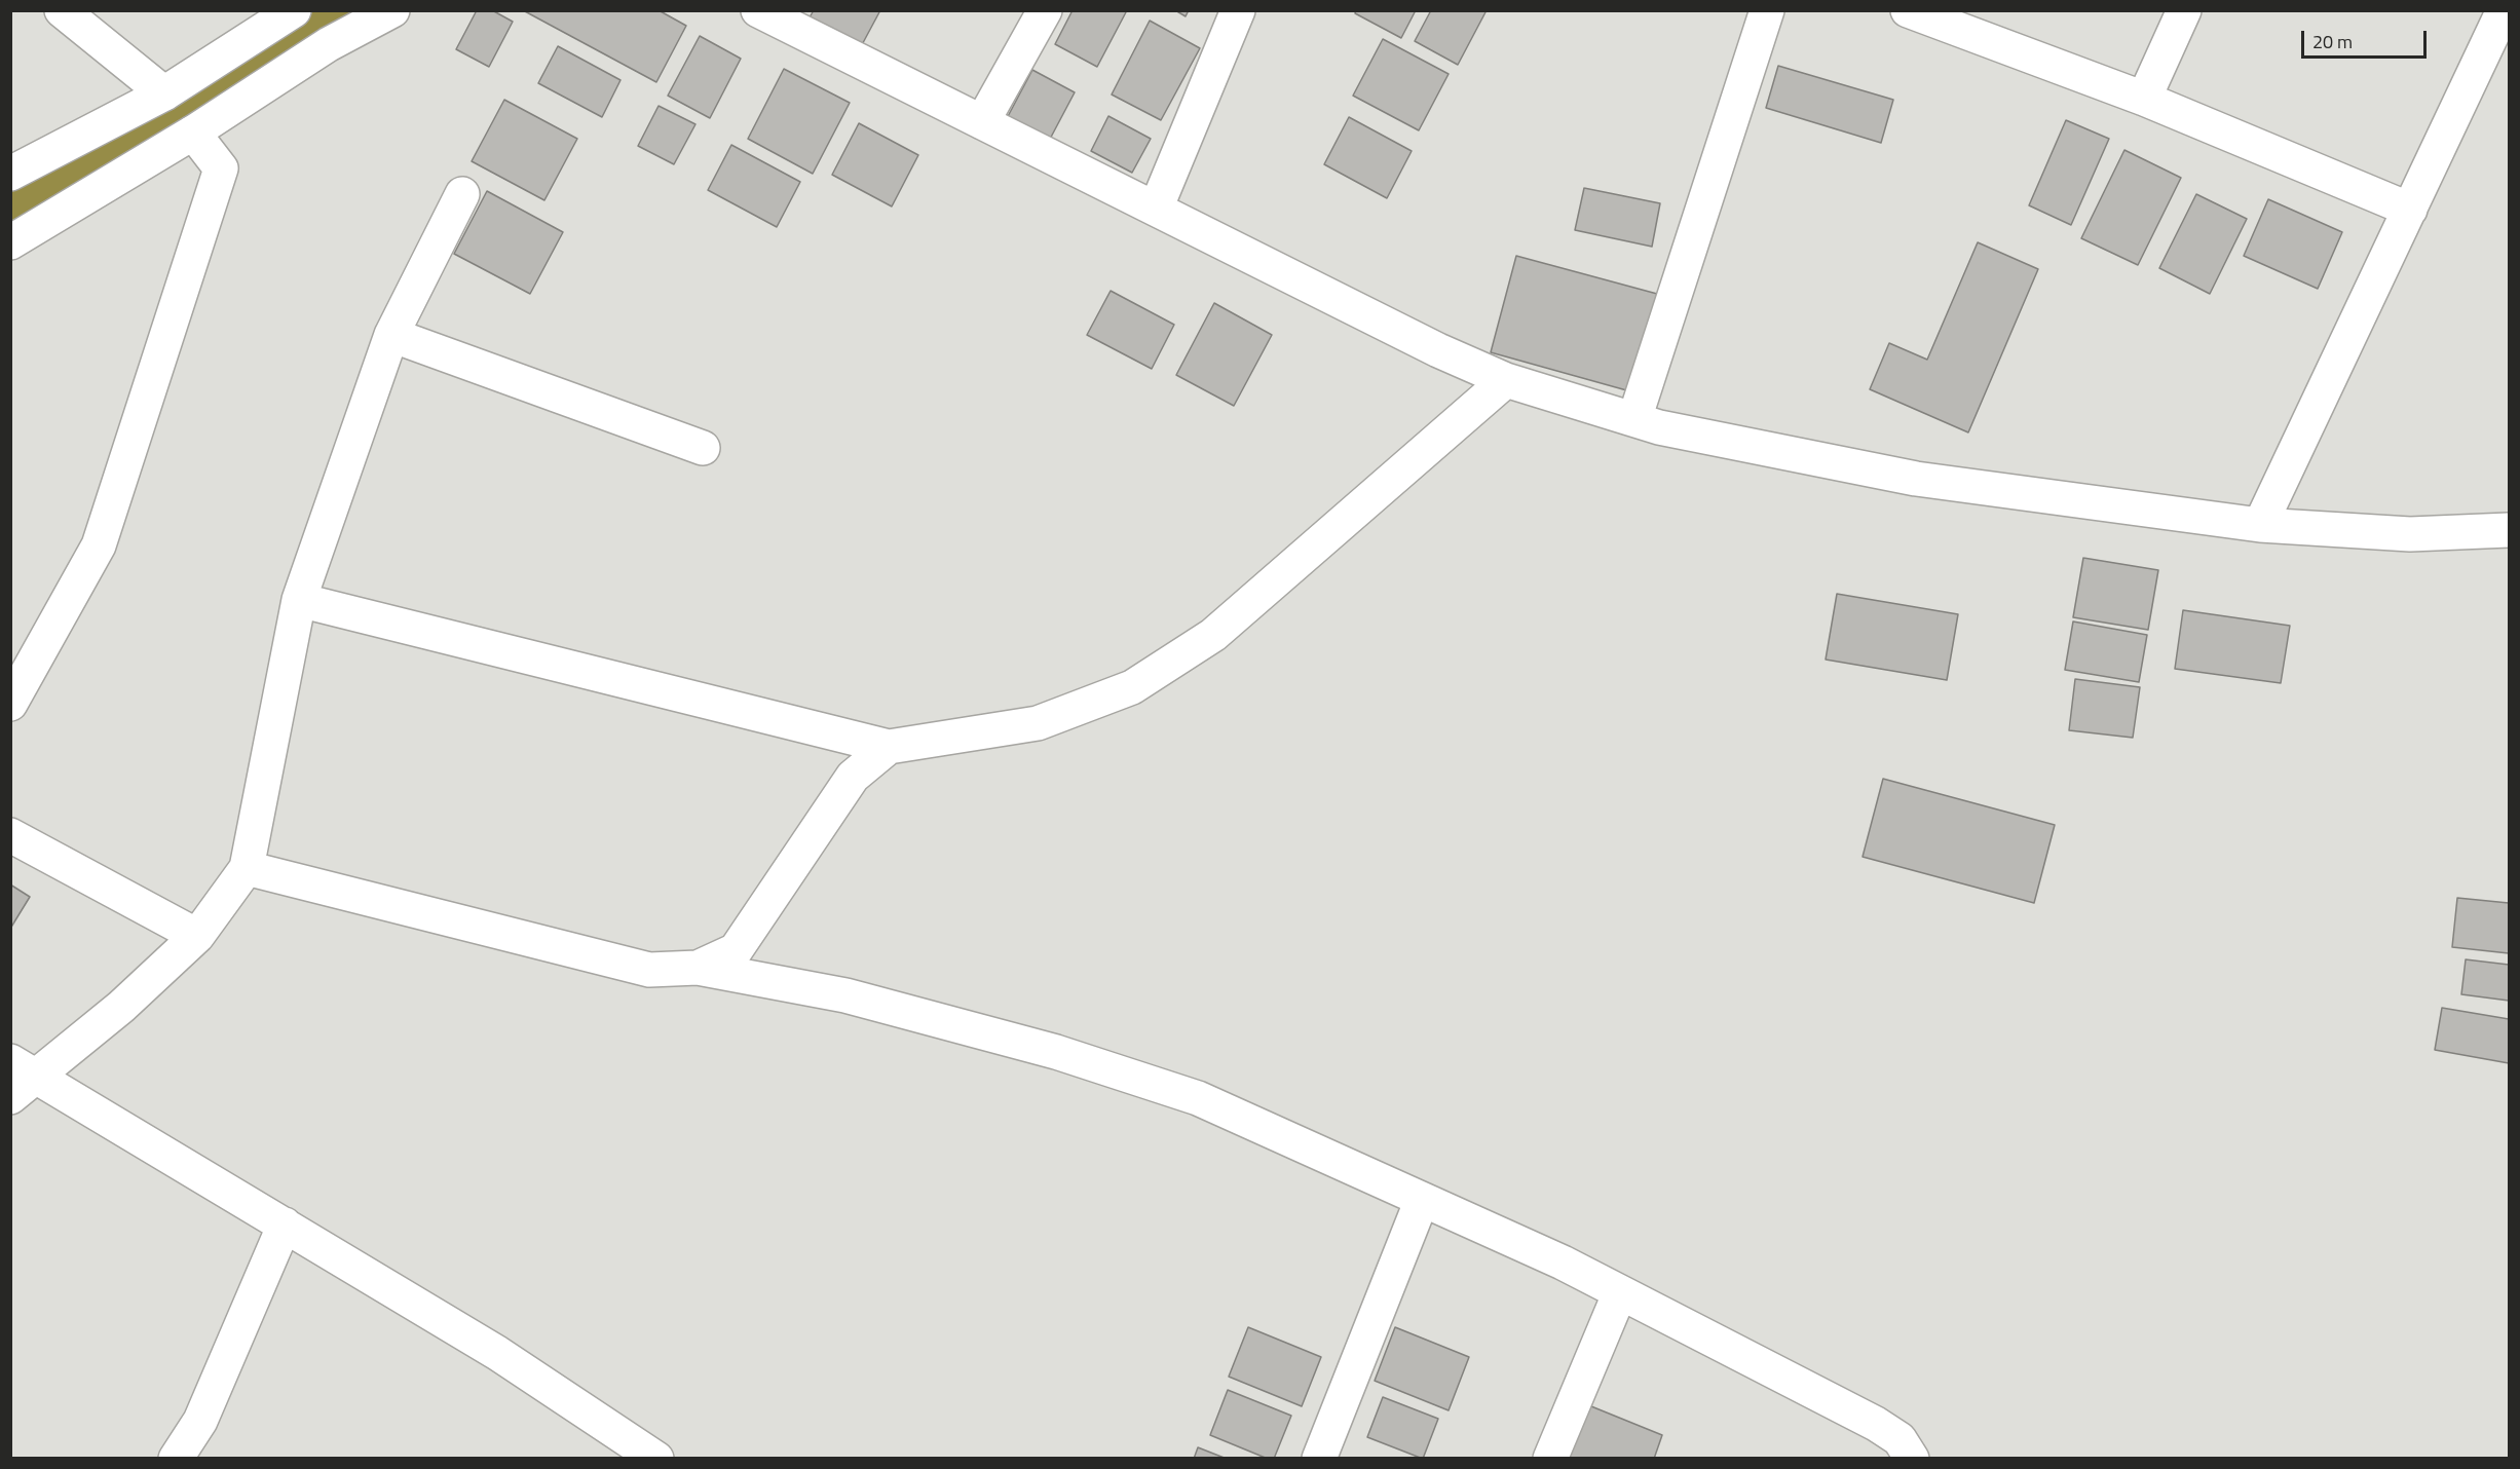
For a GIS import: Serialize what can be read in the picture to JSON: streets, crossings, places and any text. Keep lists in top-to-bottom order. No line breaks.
{"scale_bar":"20 m"}
